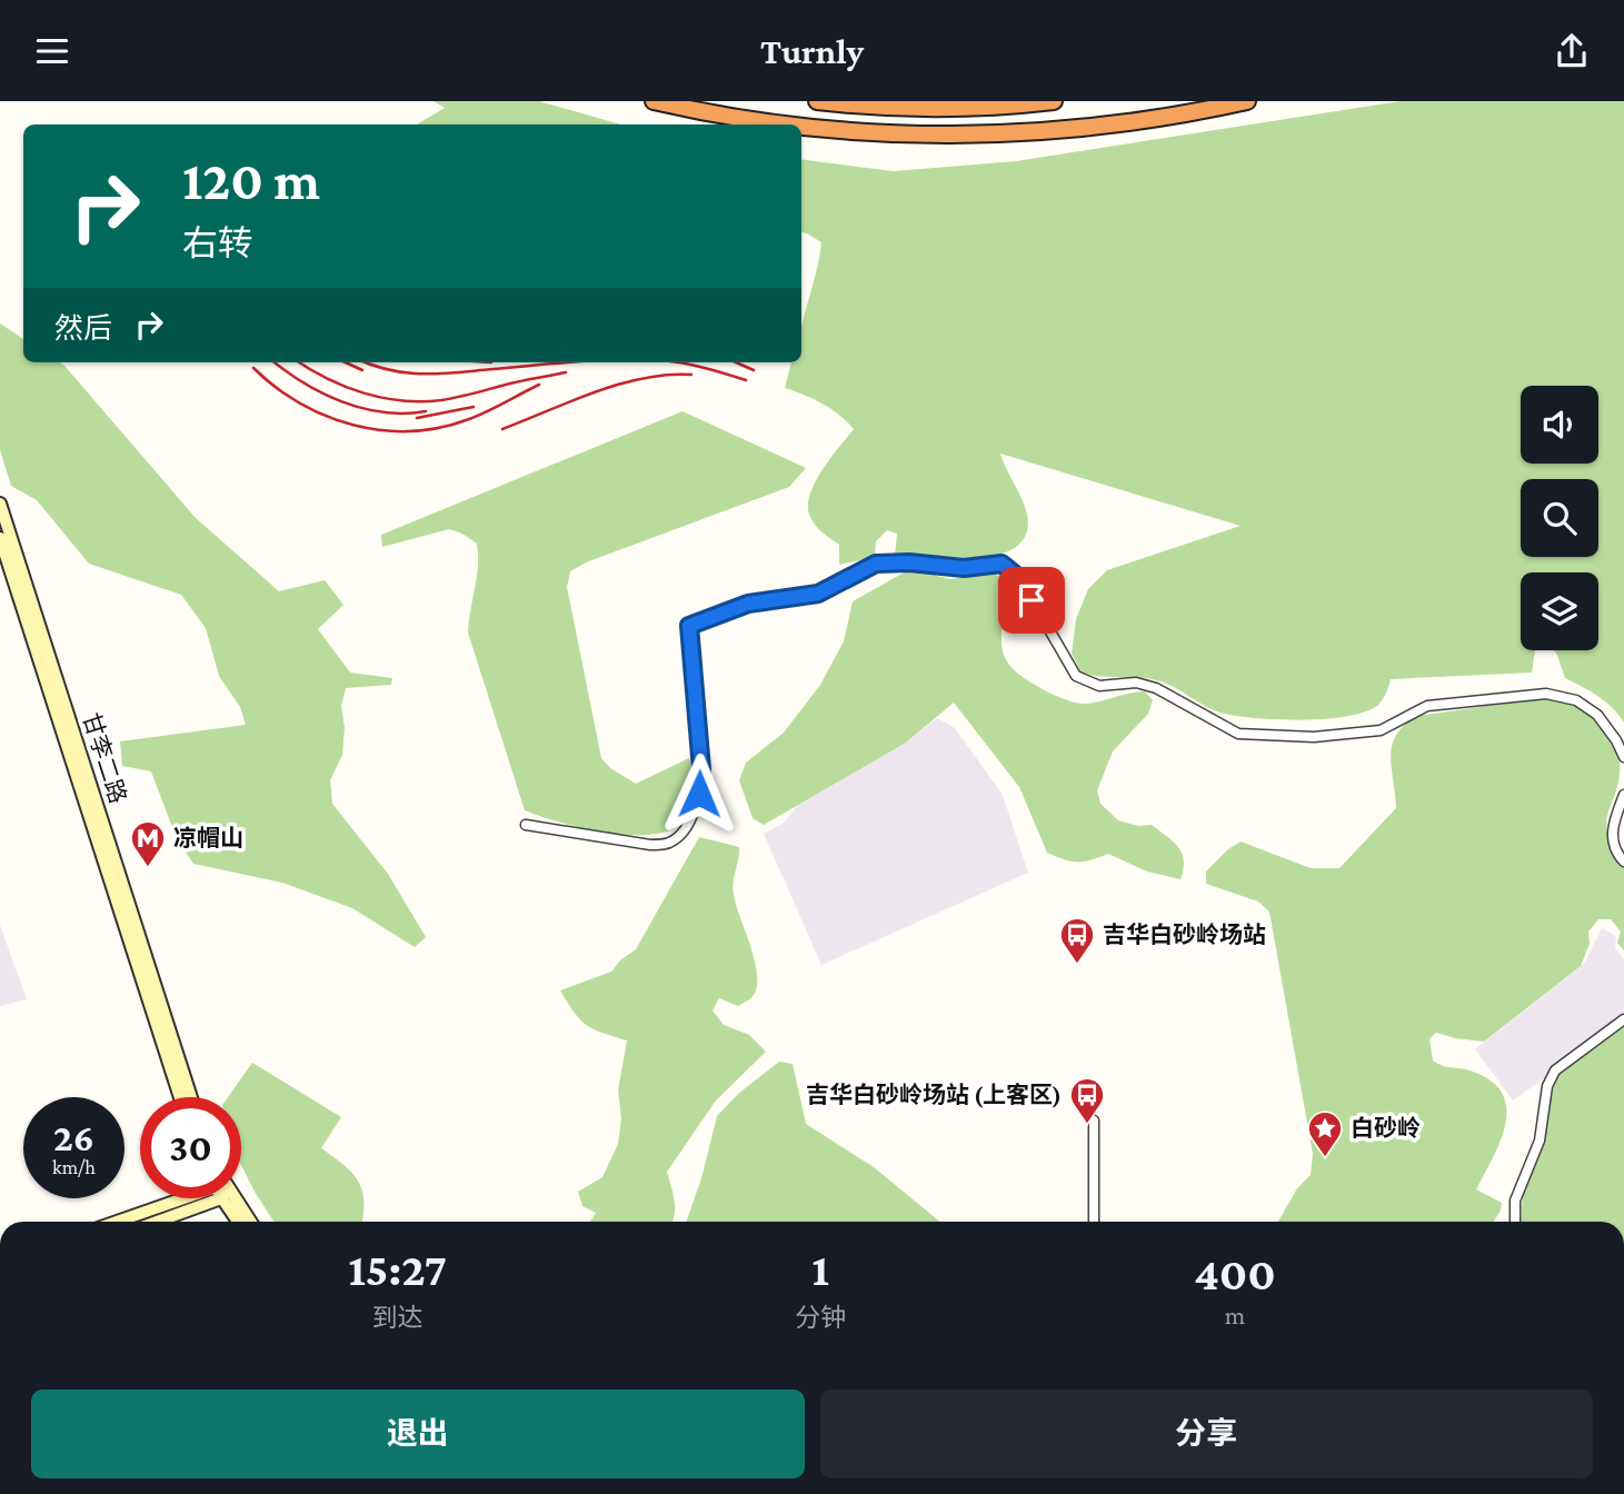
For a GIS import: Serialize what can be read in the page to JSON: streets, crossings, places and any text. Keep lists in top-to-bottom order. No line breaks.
{"streets":{"main road":["甘李二路"]},"places":{"metro station":["凉帽山"],"bus stop":["吉华白砂岭场站","吉华白砂岭场站 (上客区)"],"place":["白砂岭"]},"page":{"header":"Turnly","turn":["120 m","右转"],"then":"然后","speed":"26 km/h","limit":"30","eta":["15:27","到达","1","分钟","400","m"],"buttons":["退出","分享"]}}
